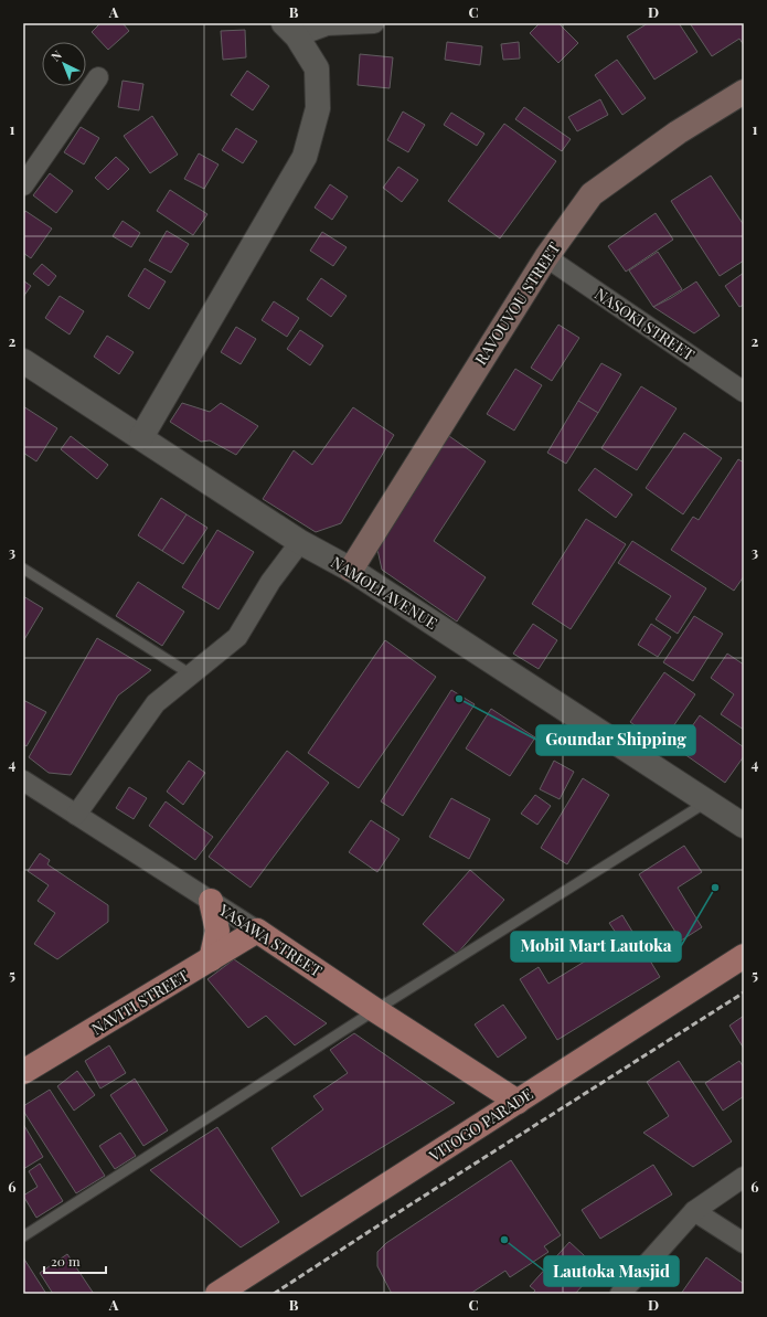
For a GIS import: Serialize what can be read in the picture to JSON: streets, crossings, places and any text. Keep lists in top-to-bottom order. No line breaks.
{"streets":{"main road":["RAVOUVOU STREET","YASAWA STREET","NAVITI STREET","VITOGO PARADE"],"street":["NASOKI STREET","NAMOLI AVENUE"]},"crossings":[["RAVOUVOU STREET","NASOKI STREET"],["RAVOUVOU STREET","NAMOLI AVENUE"],["YASAWA STREET","NAVITI STREET"],["YASAWA STREET","VITOGO PARADE"]],"places":["Goundar Shipping","Mobil Mart Lautoka","Lautoka Masjid"],"scale_bar":"20 m","north":"top left","grid":{"columns":["A","B","C","D"],"rows":["1","2","3","4","5","6"]}}
